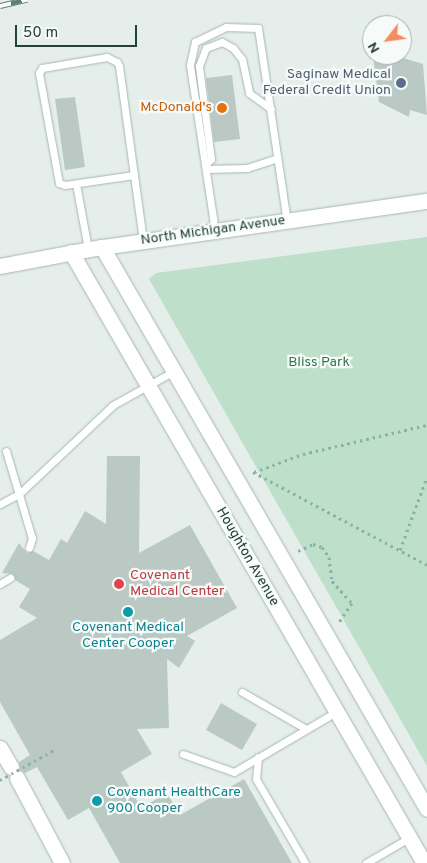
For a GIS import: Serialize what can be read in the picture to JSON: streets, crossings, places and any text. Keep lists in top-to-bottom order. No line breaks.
{"streets":{"street":["North Michigan Avenue","Houghton Avenue"]},"crossings":[["North Michigan Avenue","Houghton Avenue"]],"parks":["Bliss Park"],"places":["Saginaw Medical Federal Credit Union","McDonald's","Covenant Medical Center","Covenant Medical Center Cooper","Covenant HealthCare 900 Cooper"],"scale_bar":"50 m","north":"bottom left"}
